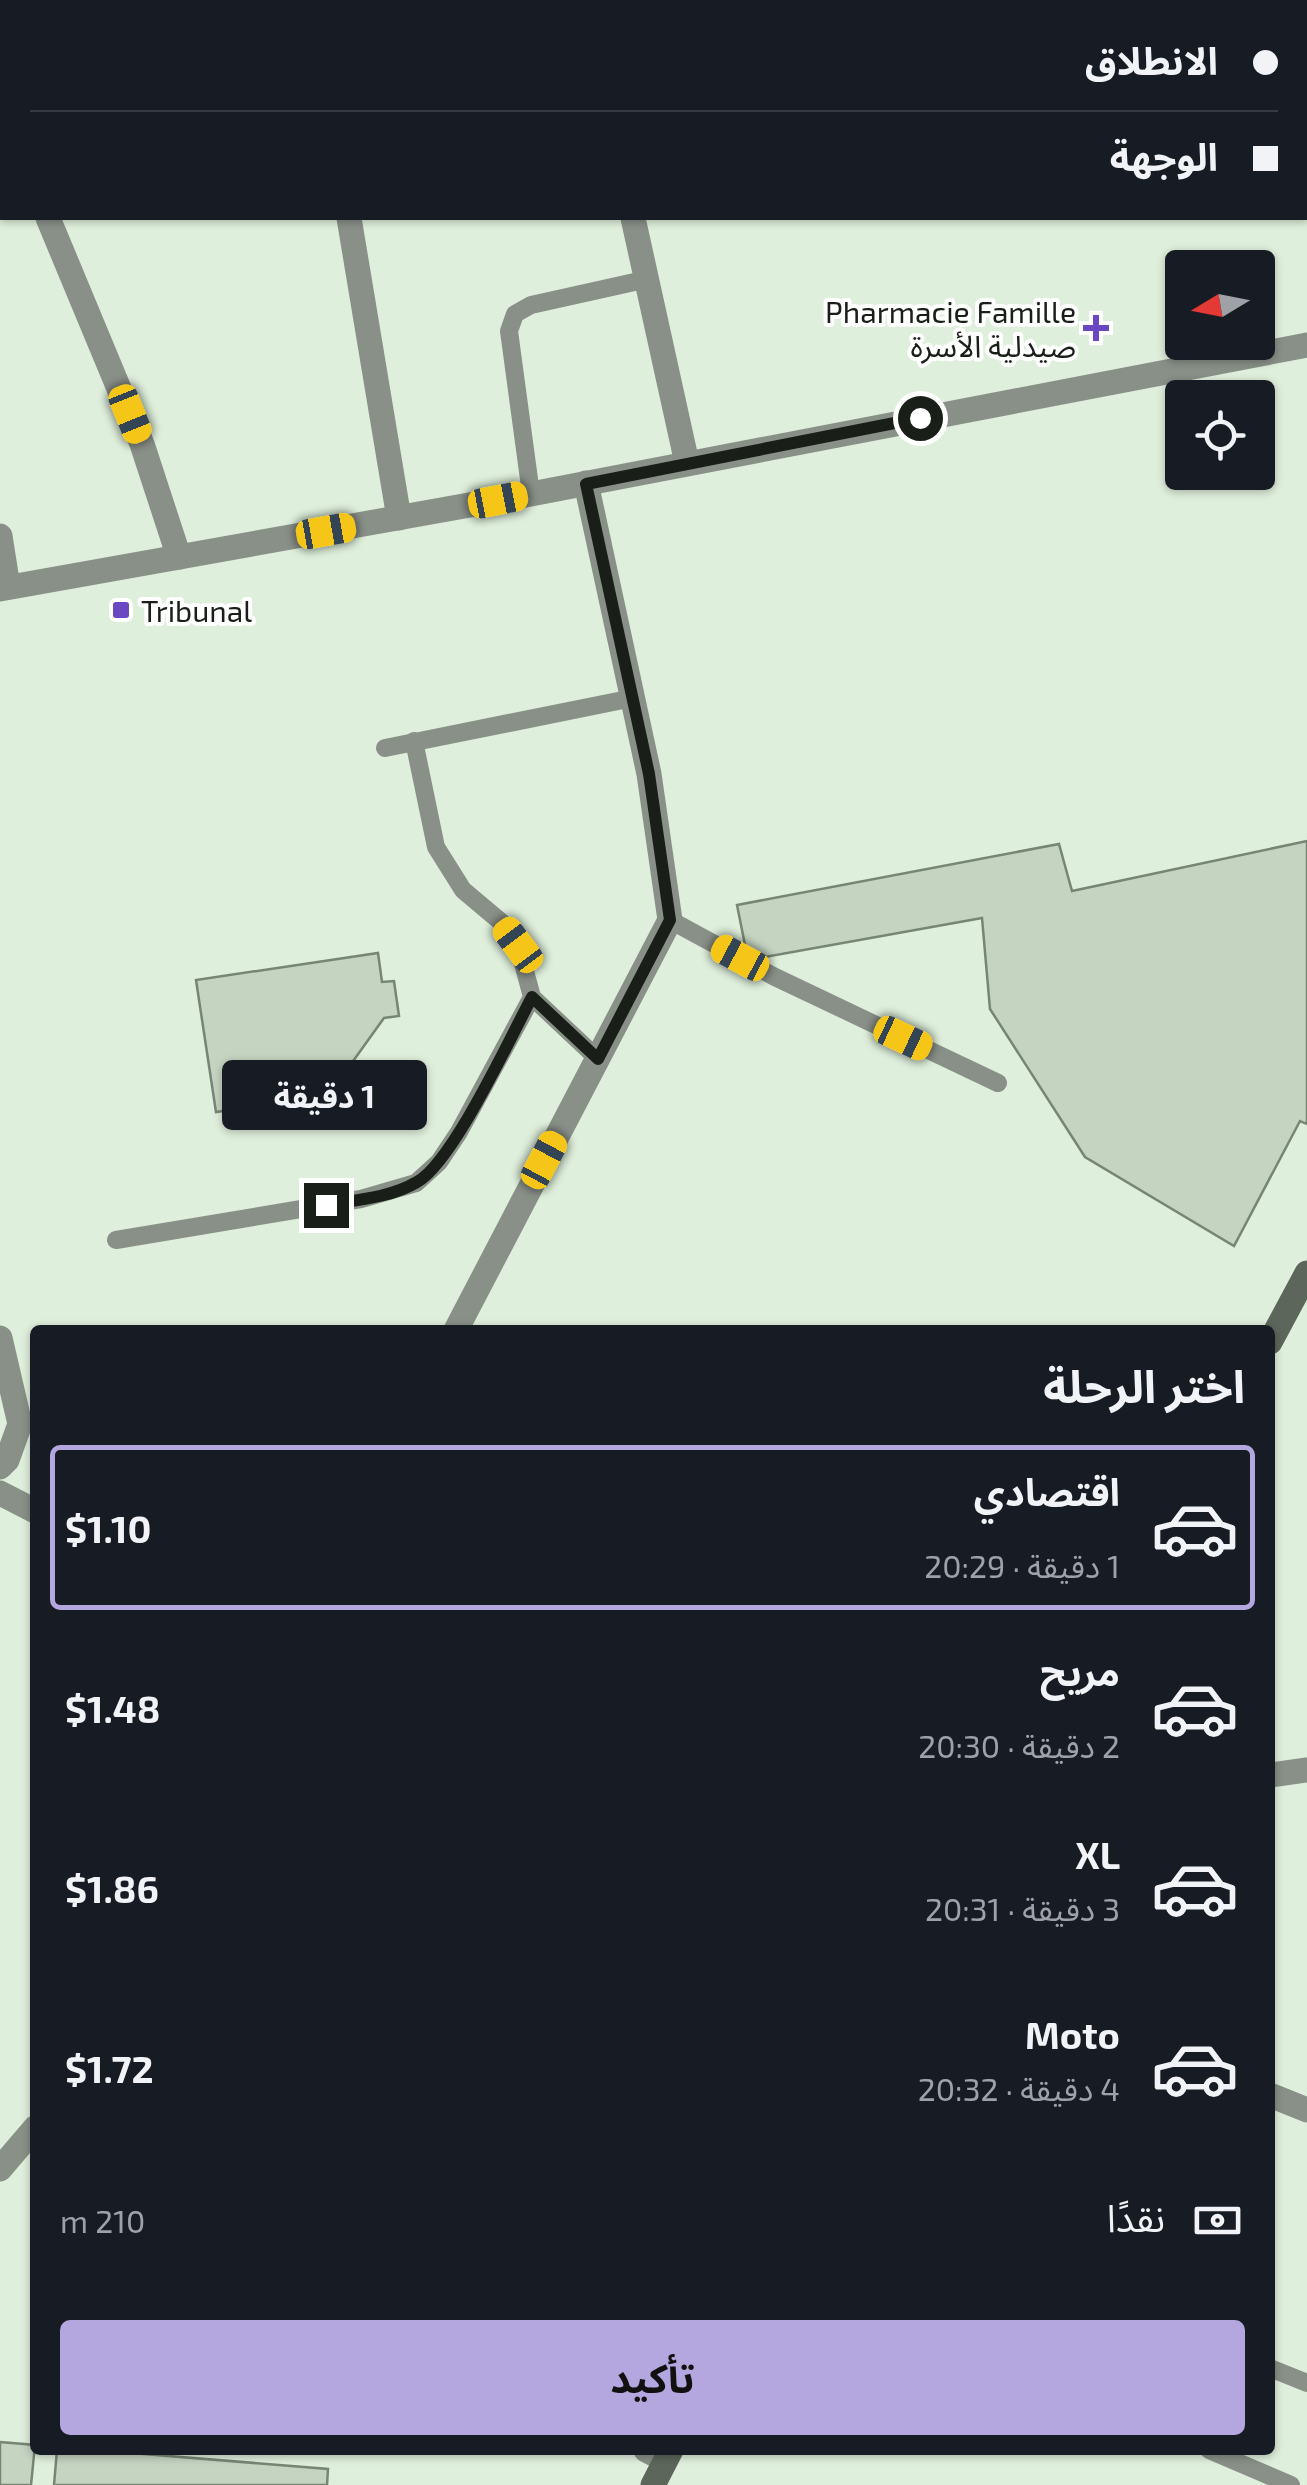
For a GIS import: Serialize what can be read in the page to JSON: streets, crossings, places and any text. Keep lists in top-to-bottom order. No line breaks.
{"places":{"health":["Pharmacie Famille صيدلية الأسرة"],"transit":["Tribunal"]},"north":"left","page":{"banner":["الانطلاق","الوجهة"],"bubble":"1 دقيقة","heading":"اختر الرحلة","list":[{"name":"اقتصادي","note":"1 دقيقة · 20:29","value":"$1.10"},{"name":"مريح","note":"2 دقيقة · 20:30","value":"$1.48"},{"name":"XL","note":"3 دقيقة · 20:31","value":"$1.86"},{"name":"Moto","note":"4 دقيقة · 20:32","value":"$1.72"}],"pay":["نقدًا","210 m"],"buttons":"تأكيد"}}
